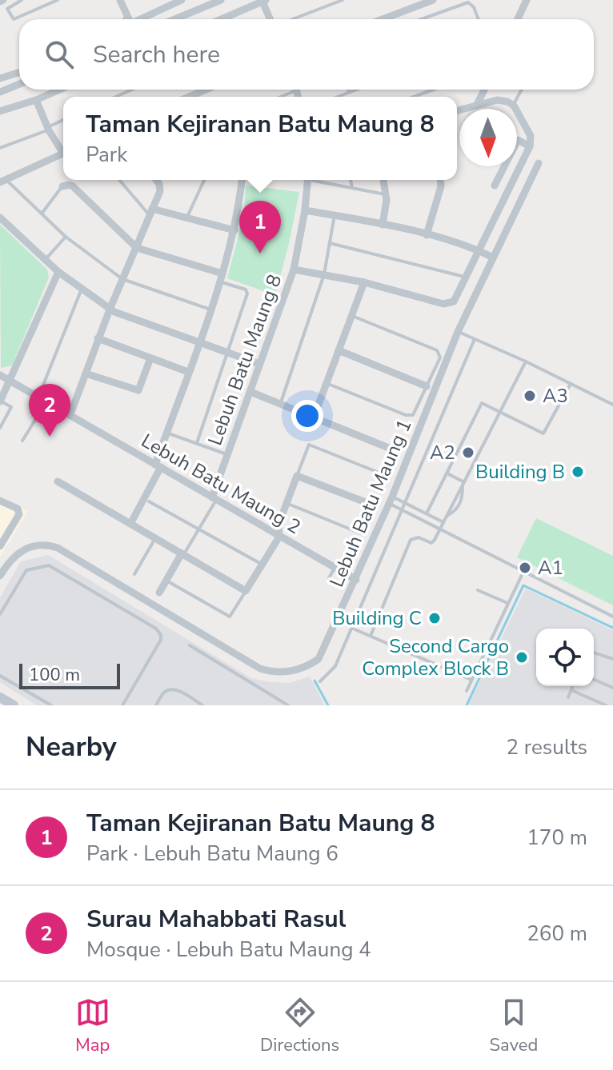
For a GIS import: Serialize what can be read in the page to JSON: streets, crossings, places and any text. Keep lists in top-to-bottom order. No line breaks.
{"streets":{"street":["Lebuh Batu Maung 8","Lebuh Batu Maung 2","Lebuh Batu Maung 1"]},"crossings":[["Lebuh Batu Maung 8","Lebuh Batu Maung 2"],["Lebuh Batu Maung 2","Lebuh Batu Maung 1"]],"places":["A3","A2","Building B","A1","Building C","Second Cargo Complex Block B"],"scale_bar":"100 m","north":"bottom","page":{"search":"Search here","popup":["Taman Kejiranan Batu Maung 8","Park"],"pins":["1","2"],"scale":"100 m","heading":["Nearby","2 results"],"list":[{"mark":"1","name":"Taman Kejiranan Batu Maung 8","note":"Park · Lebuh Batu Maung 6","value":"170 m"},{"mark":"2","name":"Surau Mahabbati Rasul","note":"Mosque · Lebuh Batu Maung 4","value":"260 m"}],"nav":["Map","Directions","Saved"]}}
